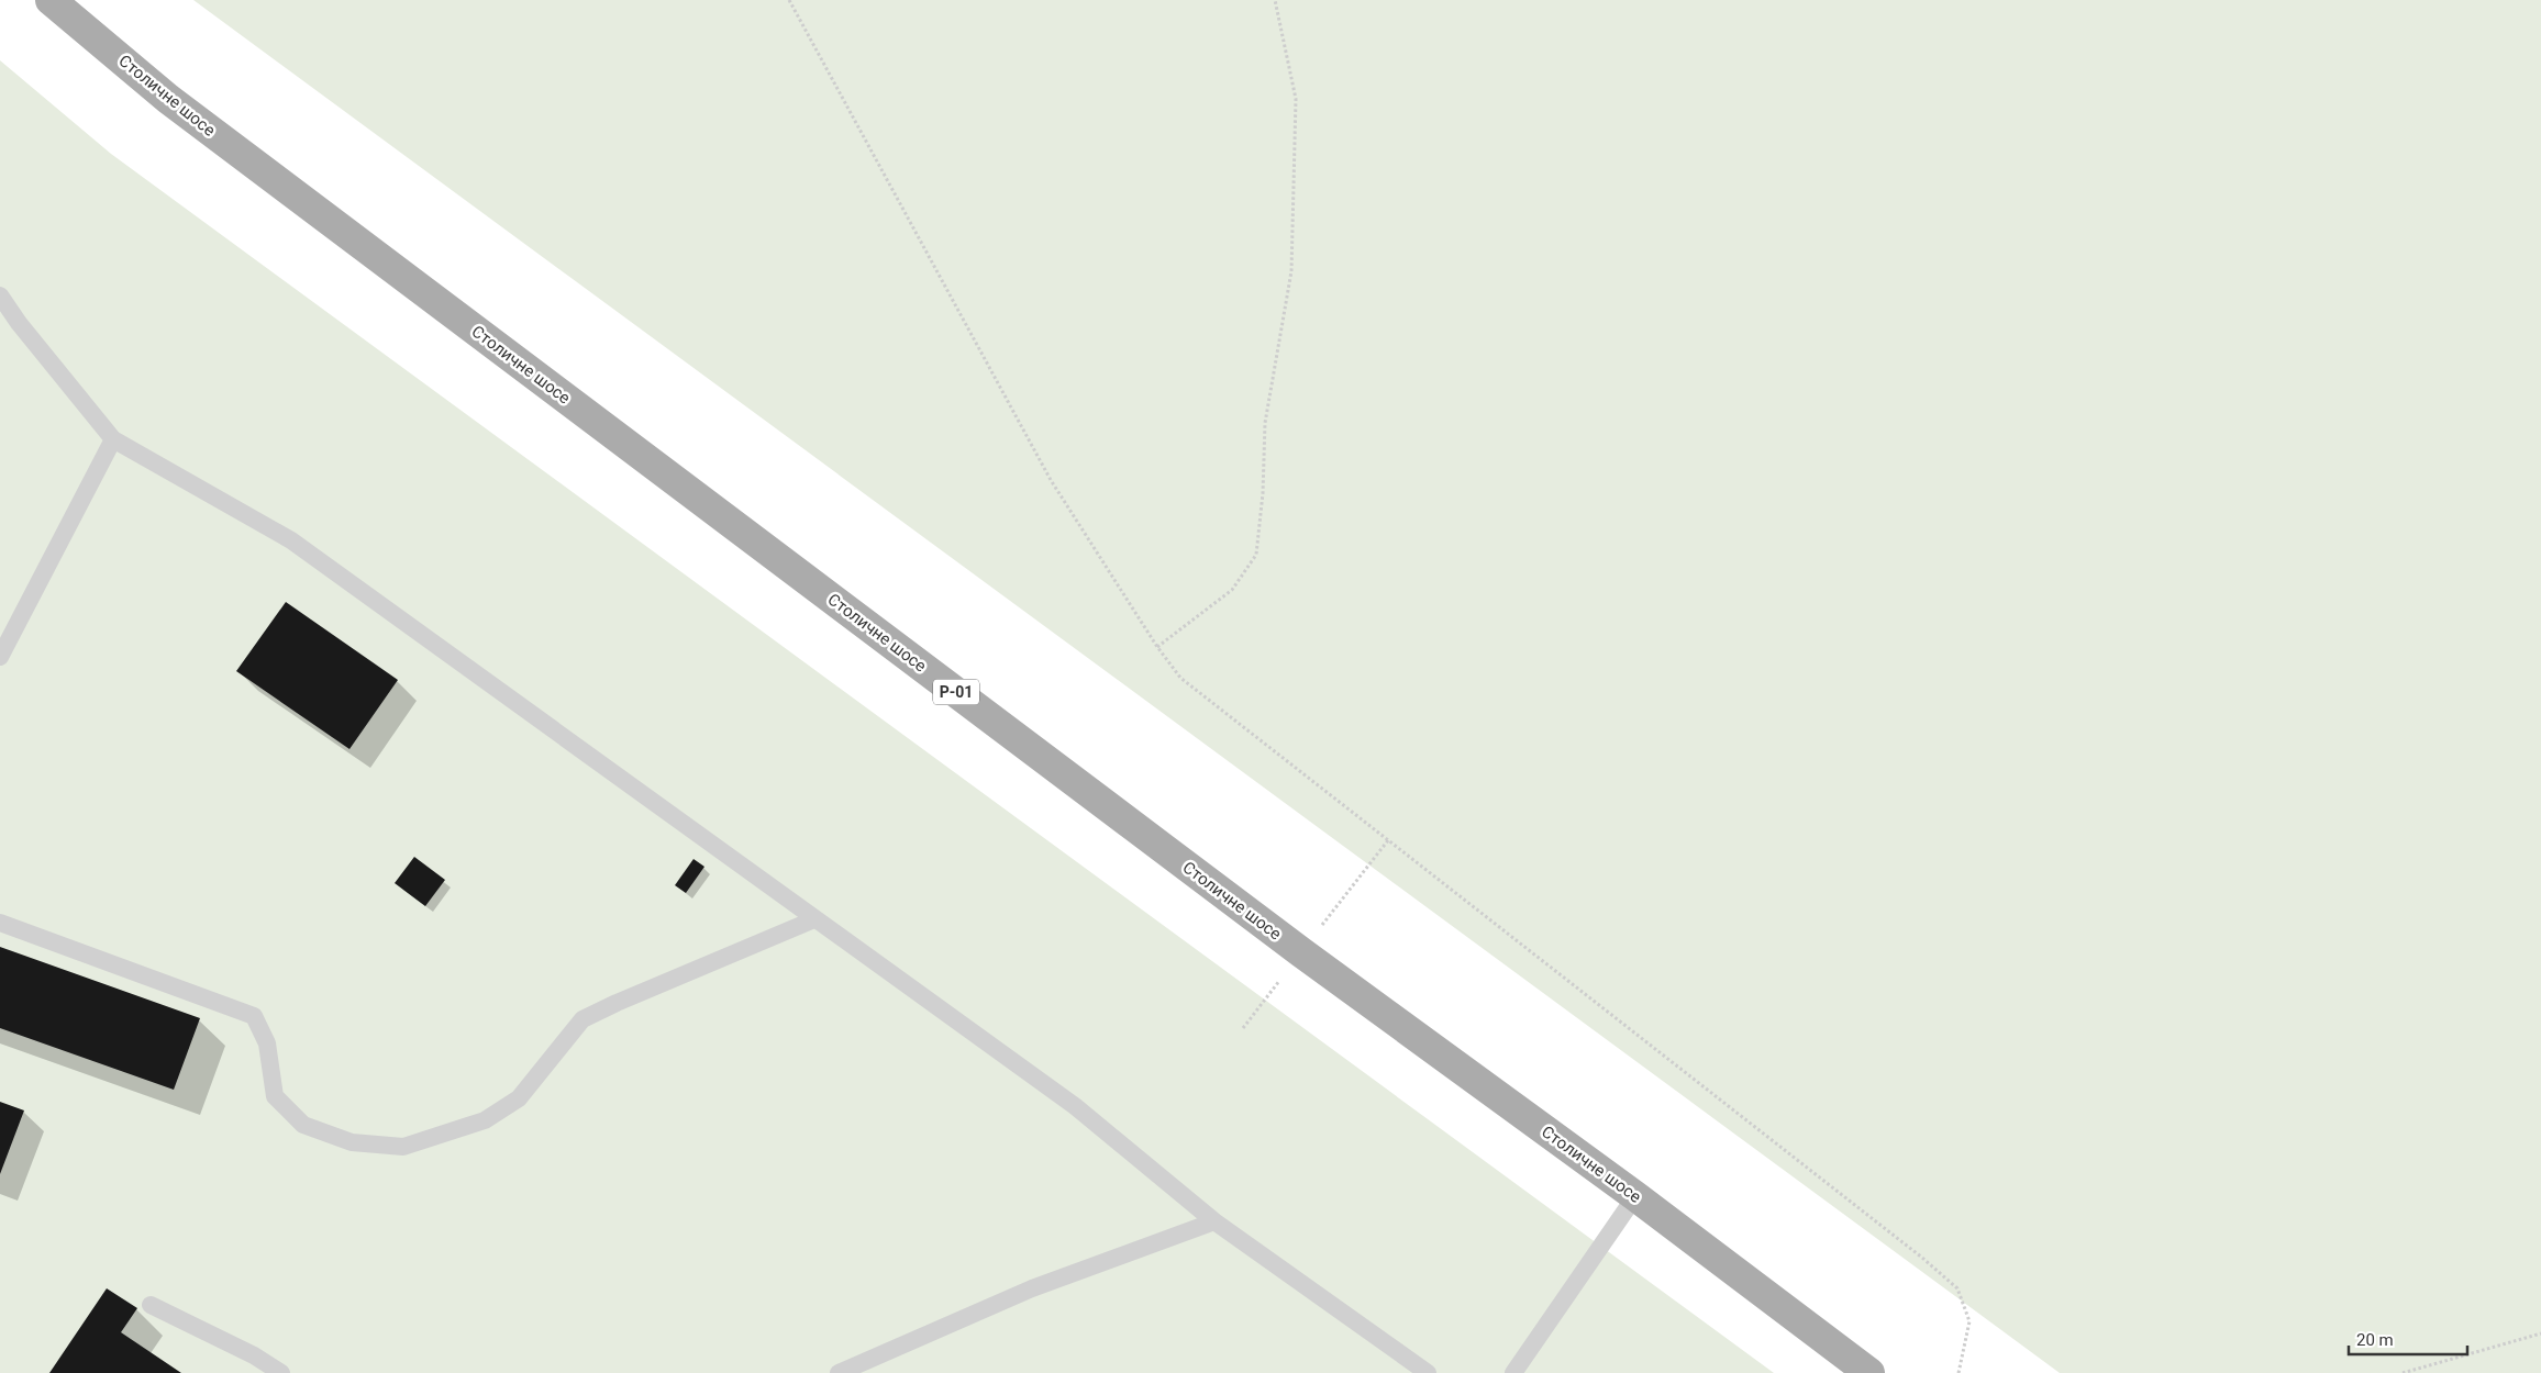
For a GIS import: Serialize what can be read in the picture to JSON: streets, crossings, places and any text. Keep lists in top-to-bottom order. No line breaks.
{"streets":{"main road":["Столичне шосе","Р-01"]},"scale_bar":"20 m"}
